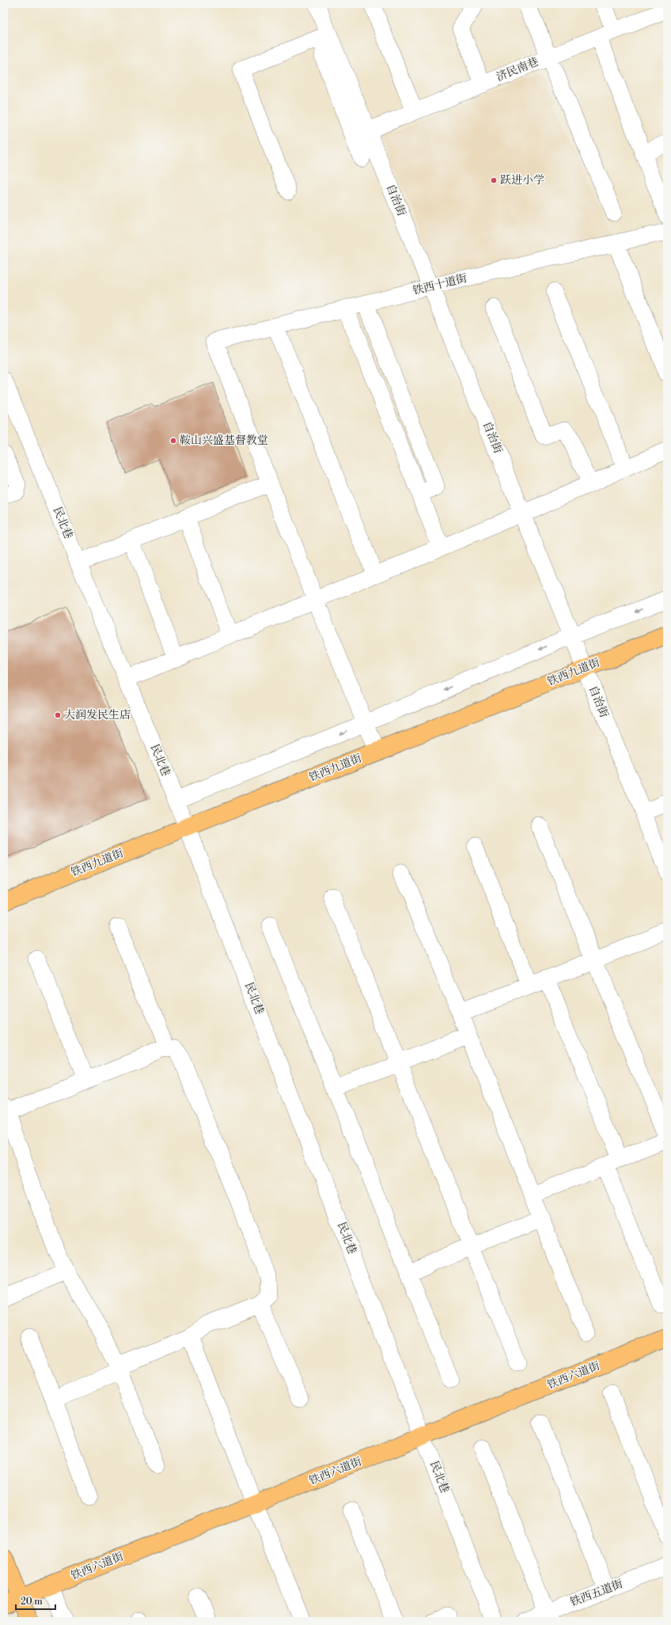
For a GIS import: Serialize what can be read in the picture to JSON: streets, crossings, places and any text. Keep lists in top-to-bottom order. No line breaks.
{"streets":{"main road":["铁西九道街","铁西六道街"],"street":["济民南巷","自治街","铁西十道街","民北巷","铁西五道街"]},"crossings":[["济民南巷","自治街"],["自治街","铁西十道街"],["自治街","铁西九道街"],["民北巷","铁西九道街"],["民北巷","铁西六道街"]],"places":["跃进小学","鞍山兴盛基督教堂","大润发民生店"],"scale_bar":"20 m"}
